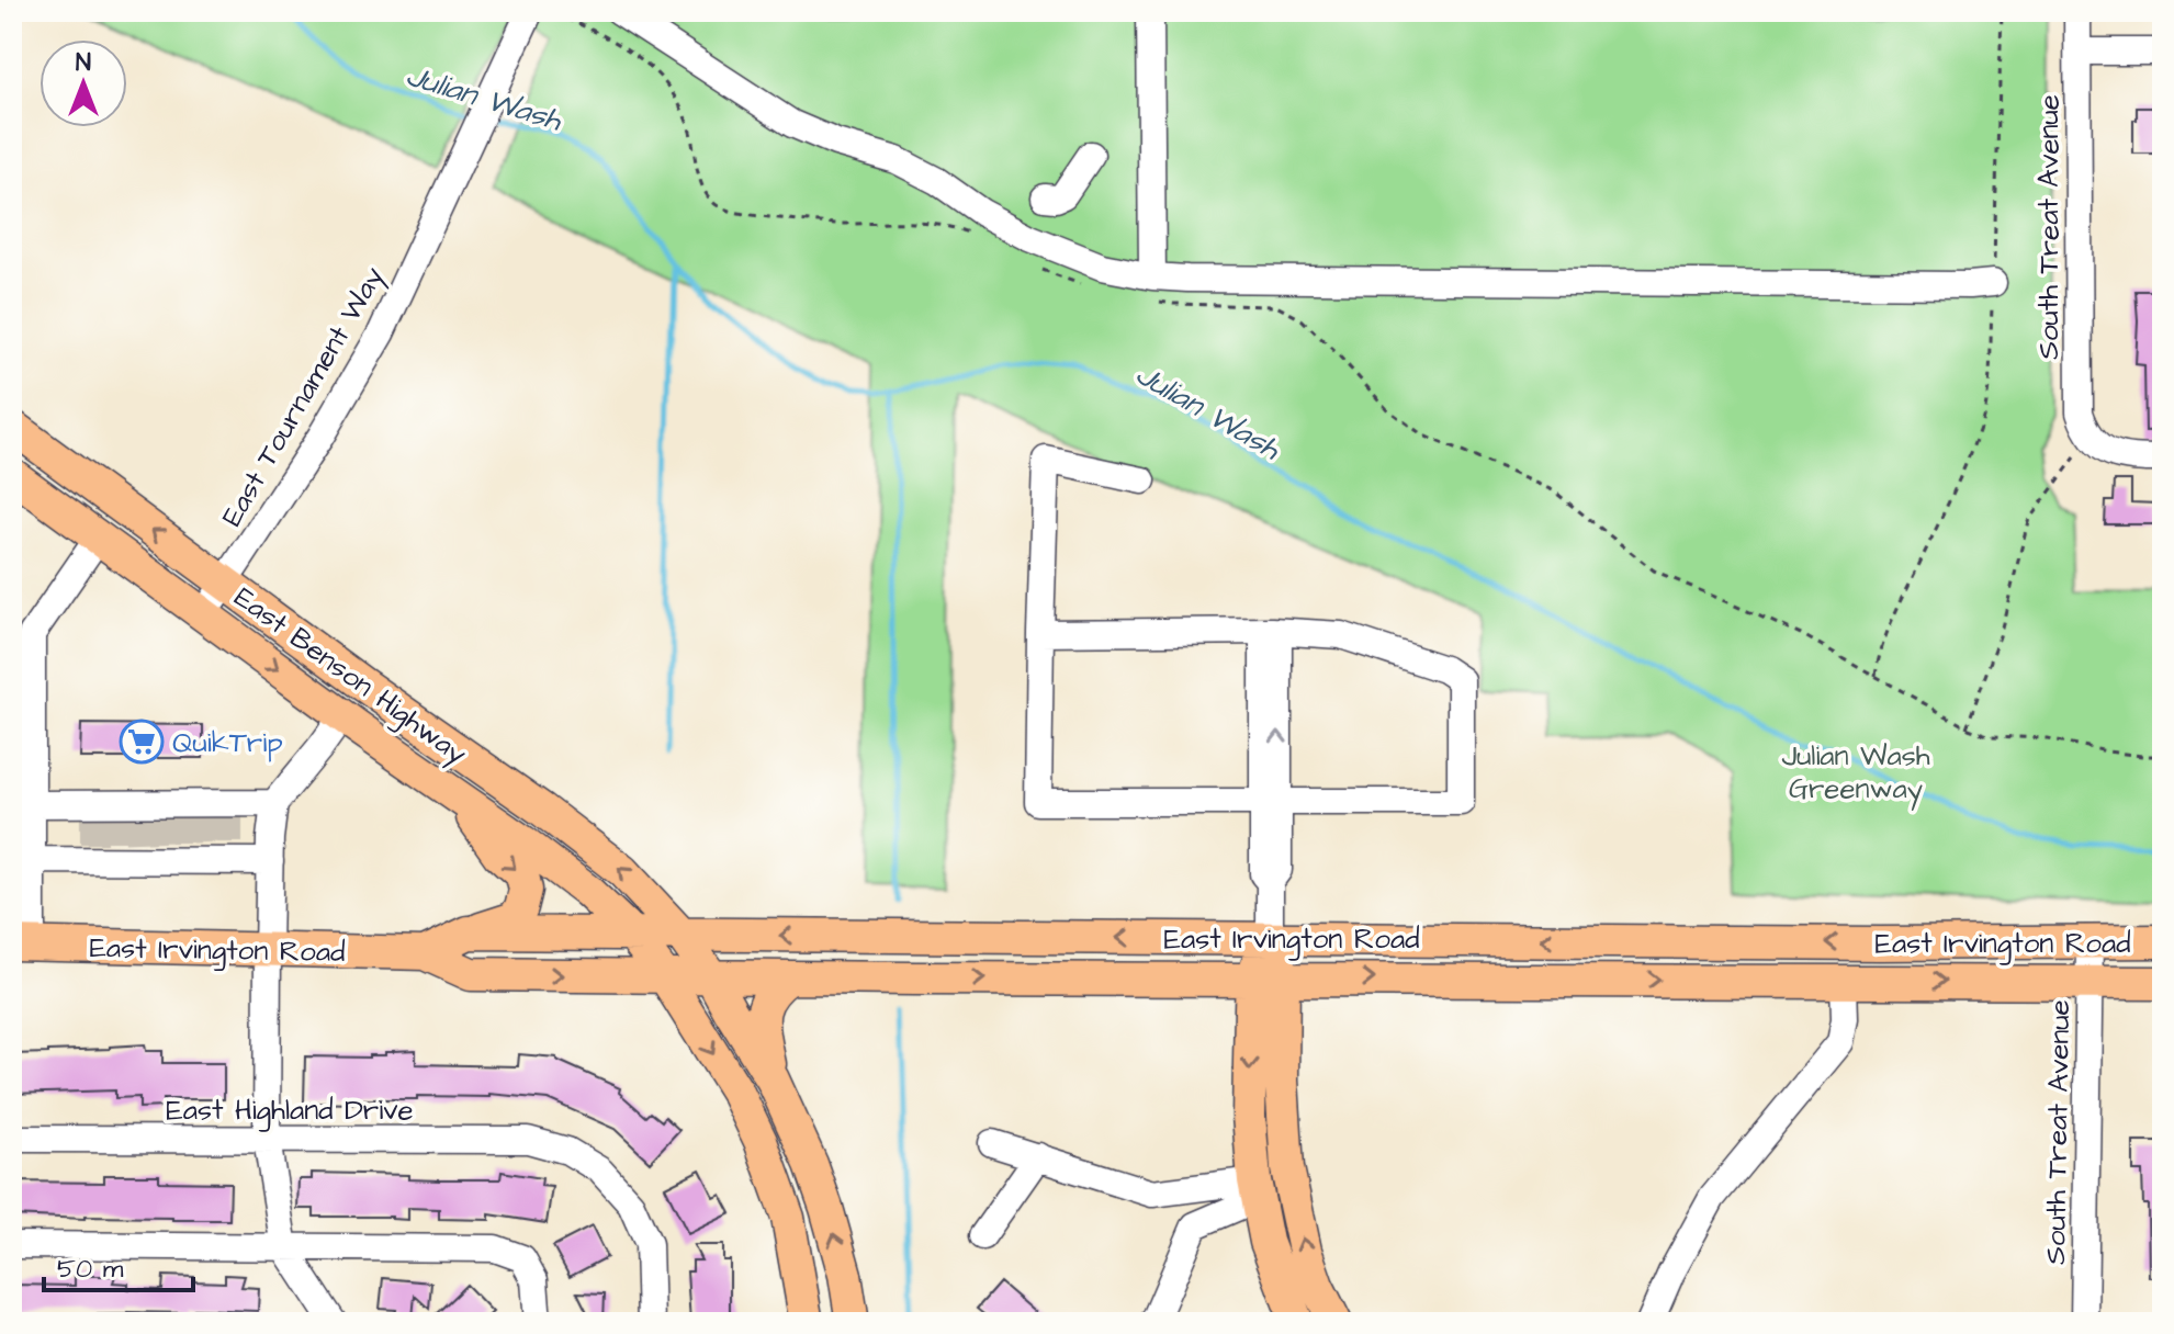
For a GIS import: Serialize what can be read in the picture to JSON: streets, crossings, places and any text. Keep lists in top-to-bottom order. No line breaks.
{"streets":{"main road":["East Benson Highway","East Irvington Road"],"street":["South Treat Avenue","East Tournament Way","East Highland Drive"]},"crossings":[["South Treat Avenue","East Irvington Road"],["East Tournament Way","East Benson Highway"],["East Benson Highway","East Irvington Road"]],"water":["Julian Wash"],"parks":["Julian Wash Greenway"],"places":{"supermarket":["QuikTrip"]},"scale_bar":"50 m","north":"top"}
